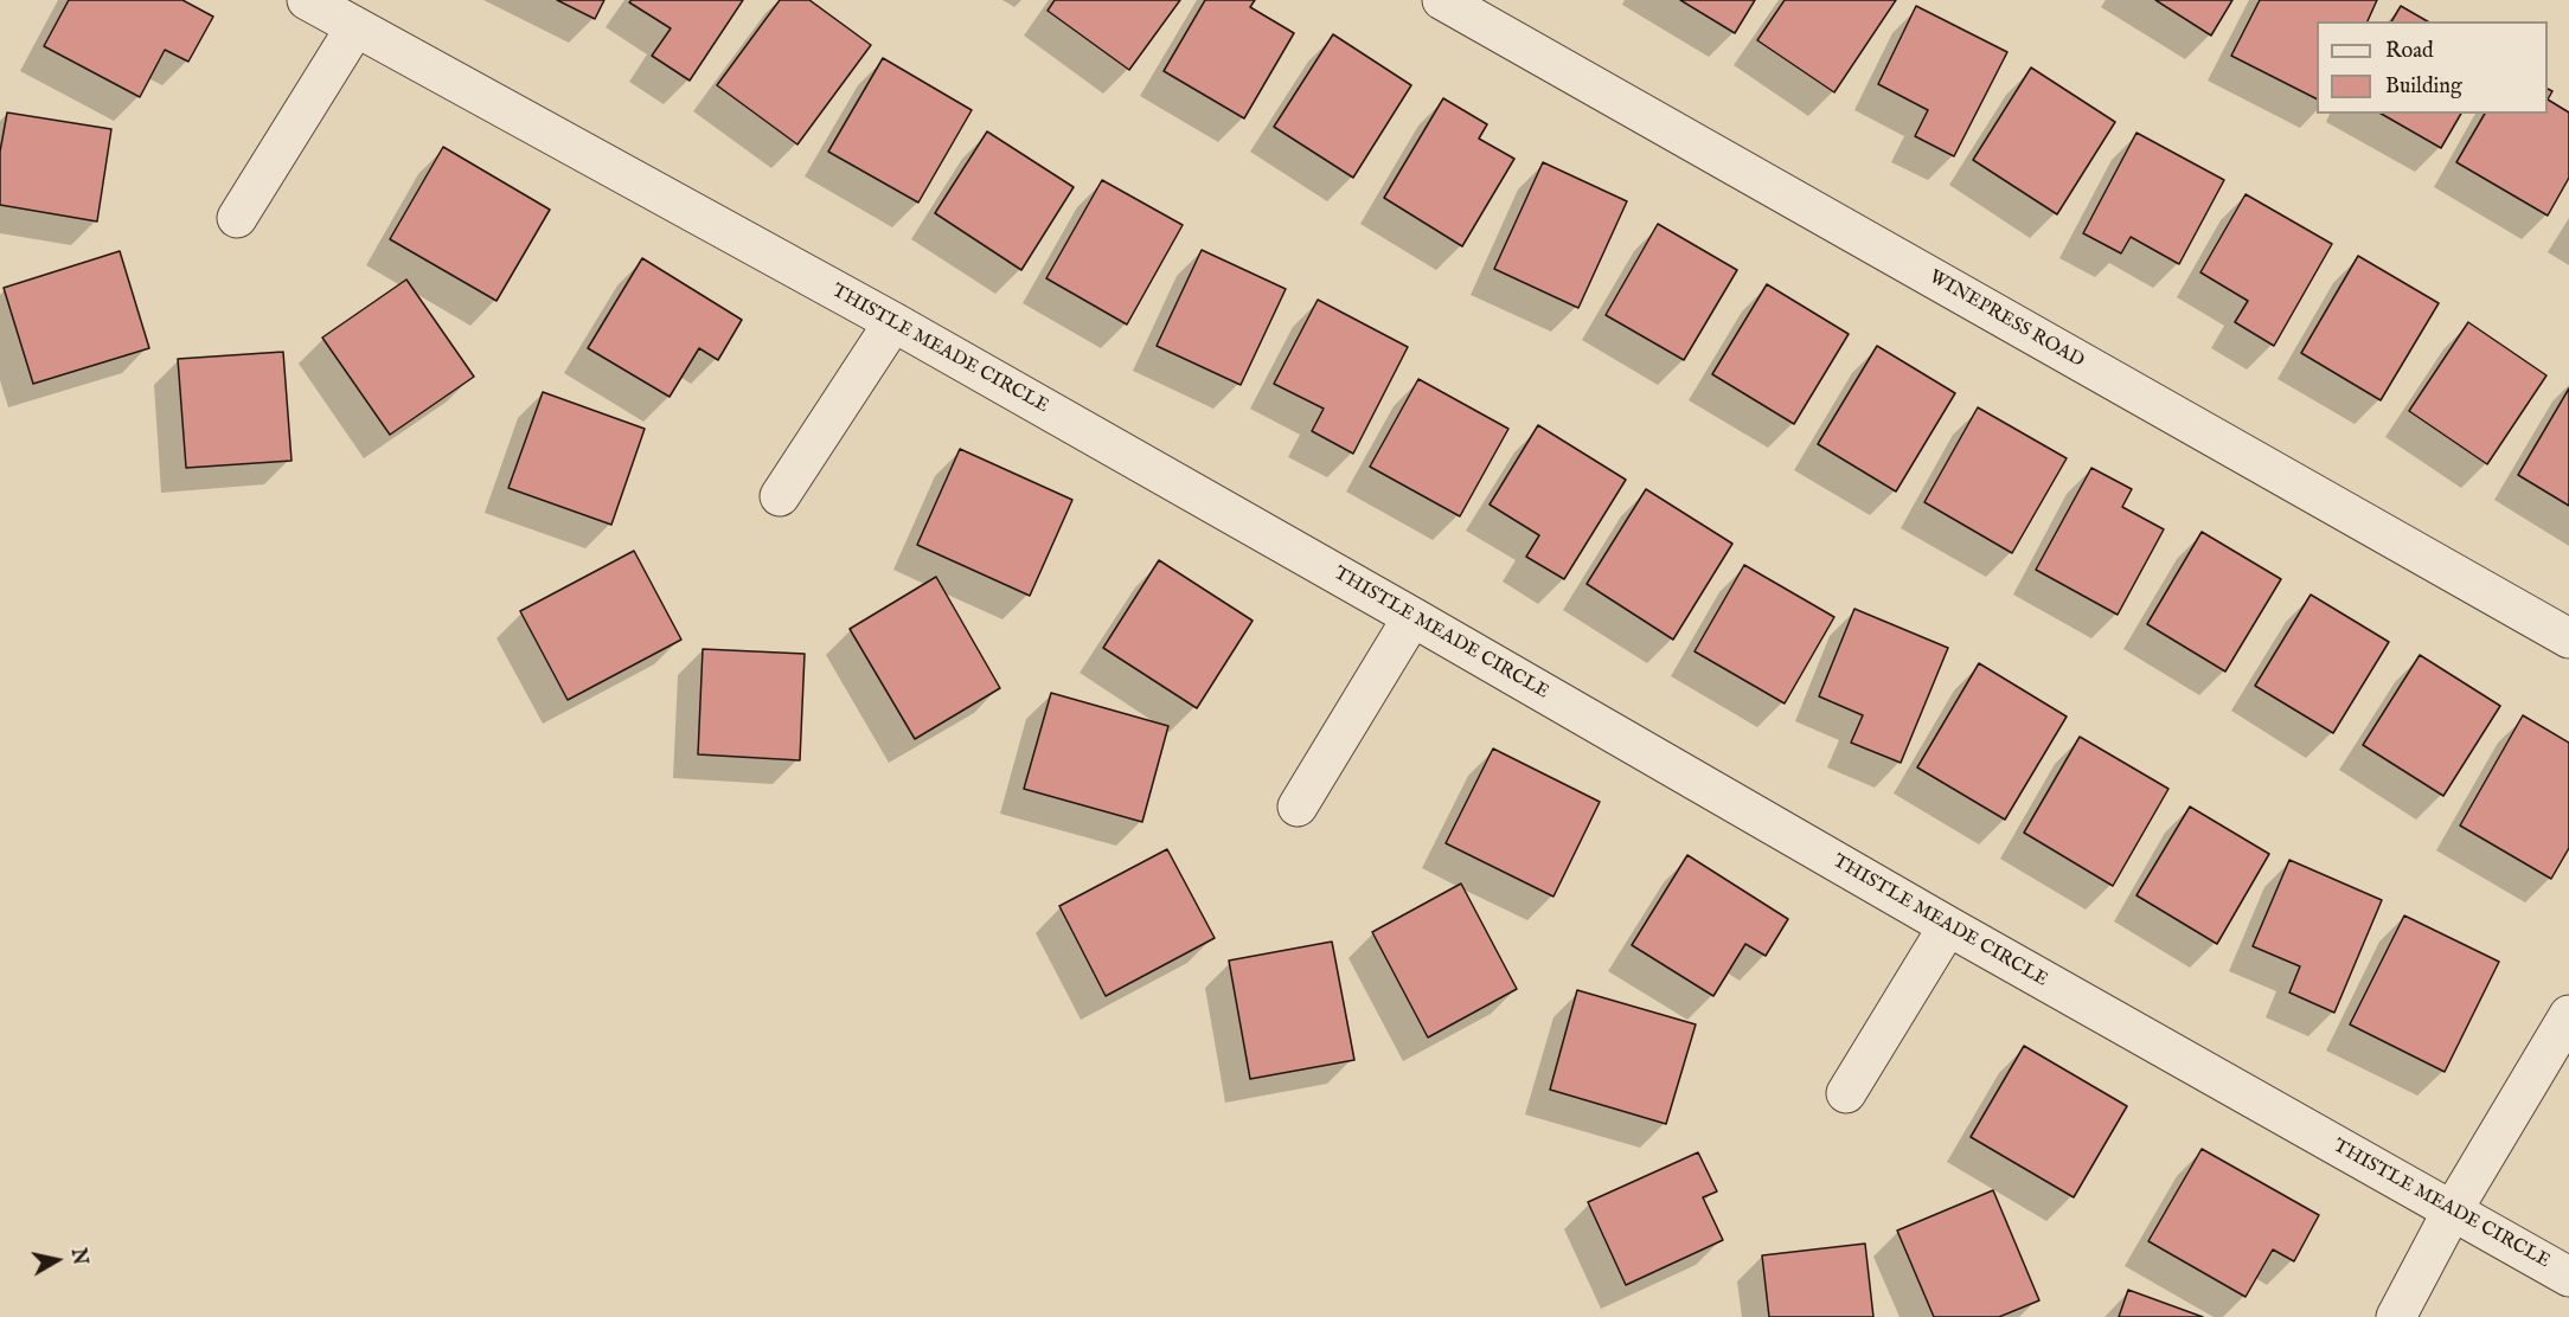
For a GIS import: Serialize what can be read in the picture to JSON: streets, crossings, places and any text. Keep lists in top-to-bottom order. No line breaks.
{"streets":{"street":["WINEPRESS ROAD","THISTLE MEADE CIRCLE"]},"legend":["Road","Building"],"north":"right"}
